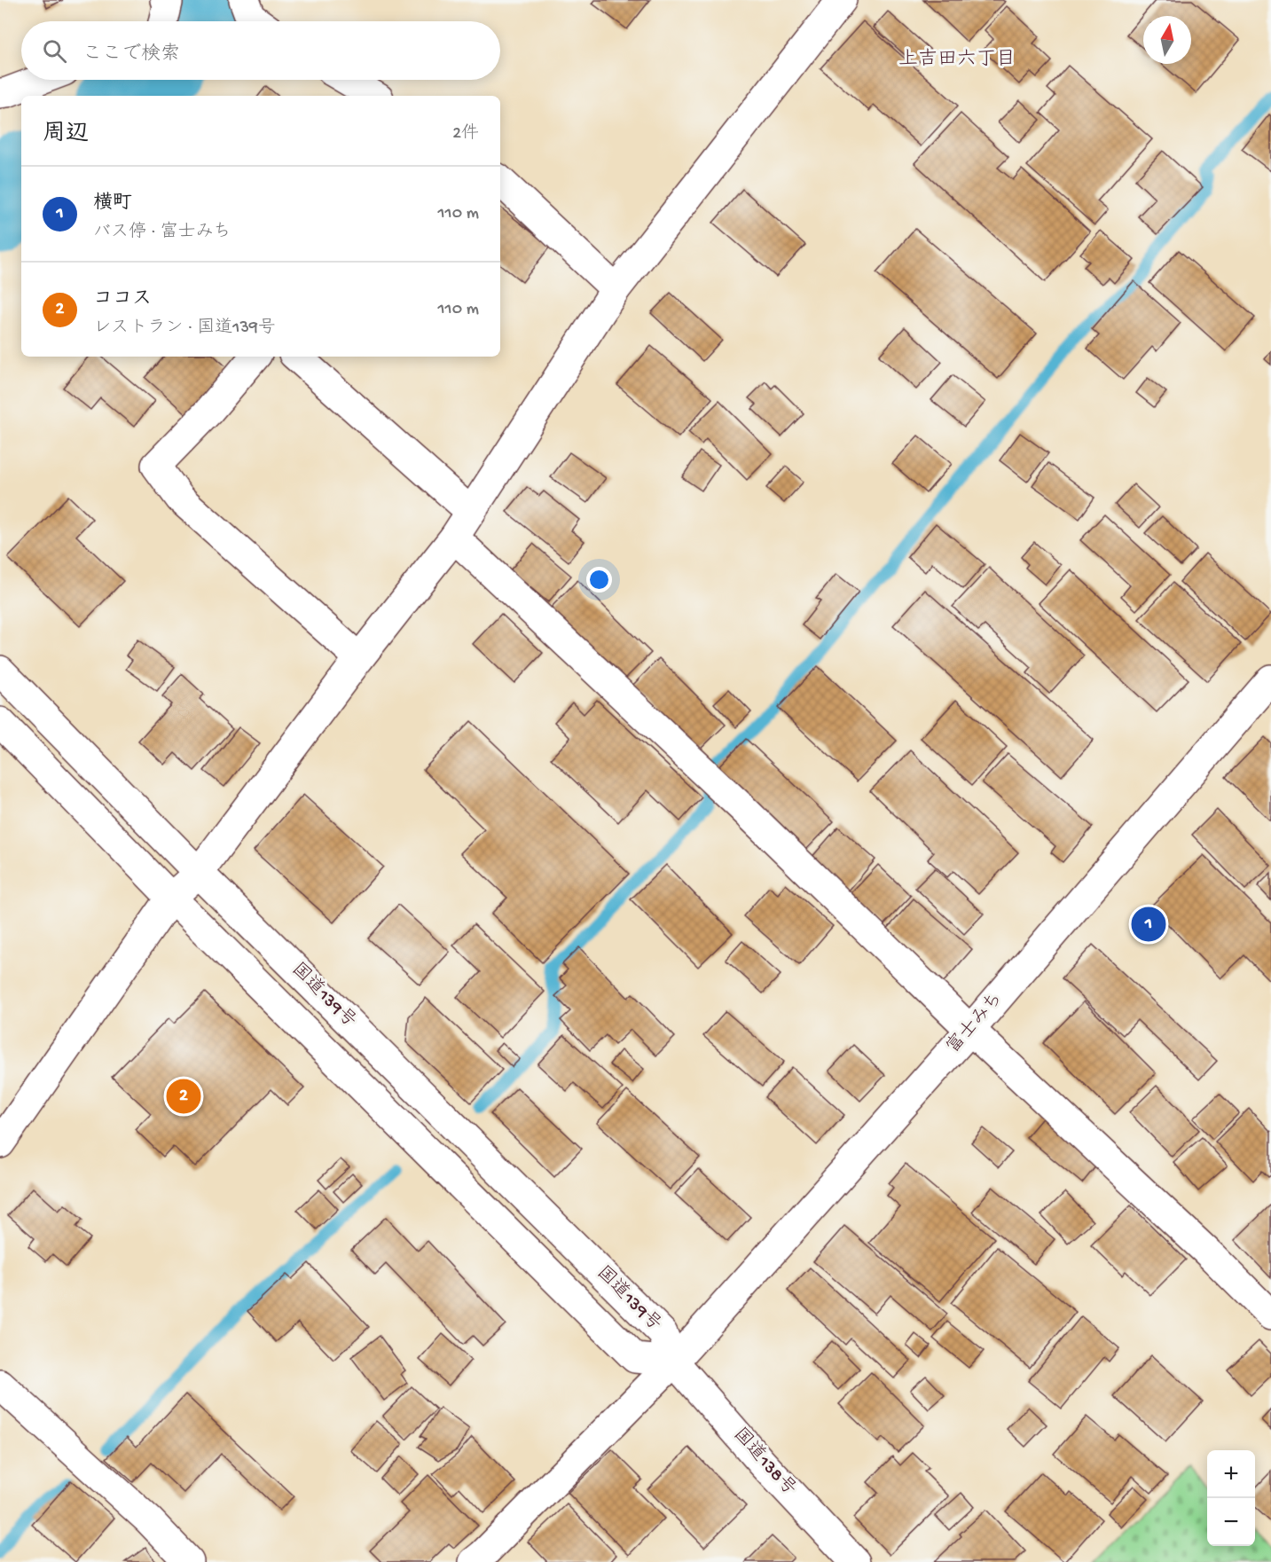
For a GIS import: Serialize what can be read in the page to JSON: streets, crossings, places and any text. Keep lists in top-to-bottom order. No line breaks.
{"streets":{"main road":["国道139号","富士みち","国道138号"]},"crossings":[["国道139号","富士みち"],["国道139号","国道138号"],["富士みち","国道138号"]],"districts":["上吉田六丁目"],"north":"top","page":{"search":"ここで検索","heading":["周辺","2件"],"list":[{"mark":"1","name":"横町","note":"バス停 · 富士みち","value":"110 m"},{"mark":"2","name":"ココス","note":"レストラン · 国道139号","value":"110 m"}],"pins":["1","2"],"map_buttons":["+","−"]}}
